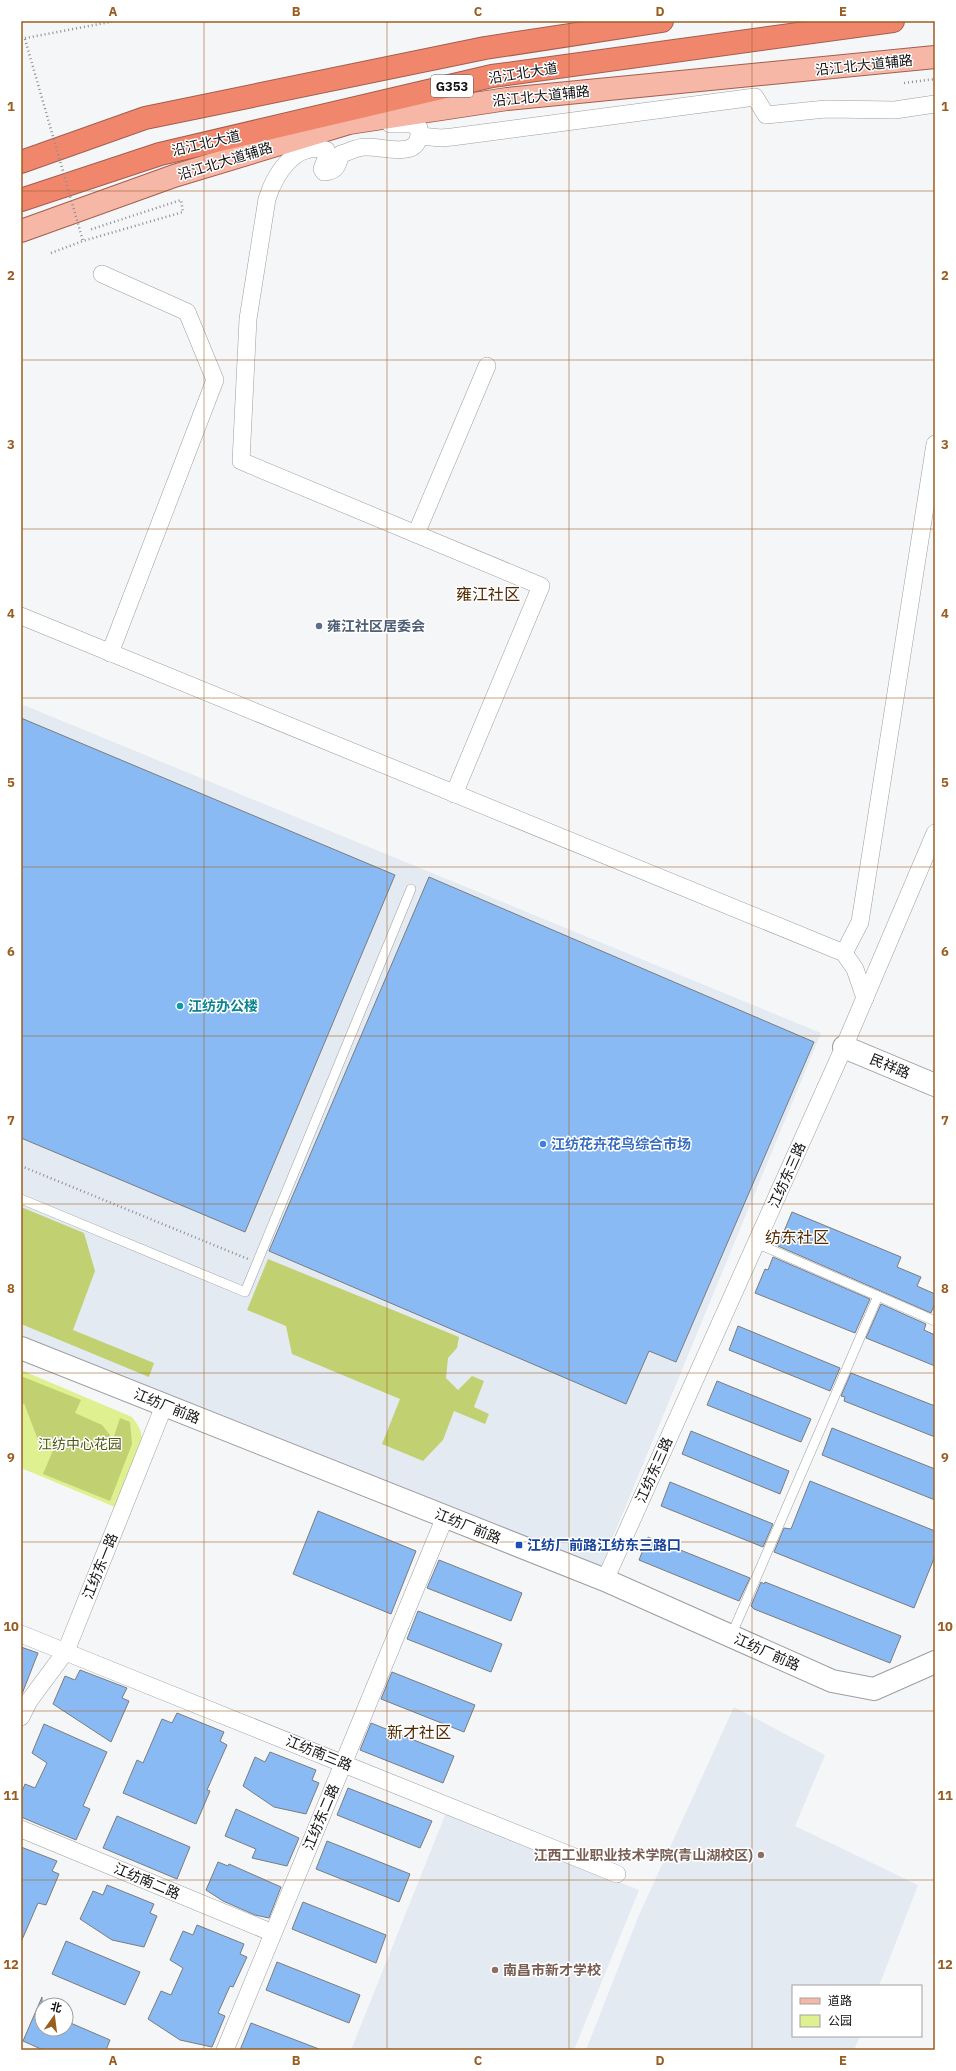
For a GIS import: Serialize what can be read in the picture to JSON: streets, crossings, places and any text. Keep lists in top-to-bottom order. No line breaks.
{"streets":{"highway":["沿江北大道","G353"],"main road":["沿江北大道辅路","民祥路","江纺厂前路"],"street":["江纺东三路","江纺东一路","江纺南三路","江纺东二路","江纺南二路"]},"crossings":[["民祥路","江纺东三路"],["江纺东三路","江纺厂前路"],["江纺厂前路","江纺东一路"],["江纺厂前路","江纺东二路"],["江纺东一路","江纺南三路"],["江纺南三路","江纺东二路"],["江纺东二路","江纺南二路"]],"districts":["雍江社区","纺东社区","新才社区"],"parks":["江纺中心花园"],"places":{"other":["雍江社区居委会","江纺办公楼","江纺花卉花鸟综合市场","江西工业职业技术学院(青山湖校区)","南昌市新才学校"],"transit":["江纺厂前路江纺东三路口"]},"legend":["道路","公园"],"north":"top","grid":{"columns":["A","B","C","D","E"],"rows":["1","2","3","4","5","6","7","8","9","10","11","12"]}}
